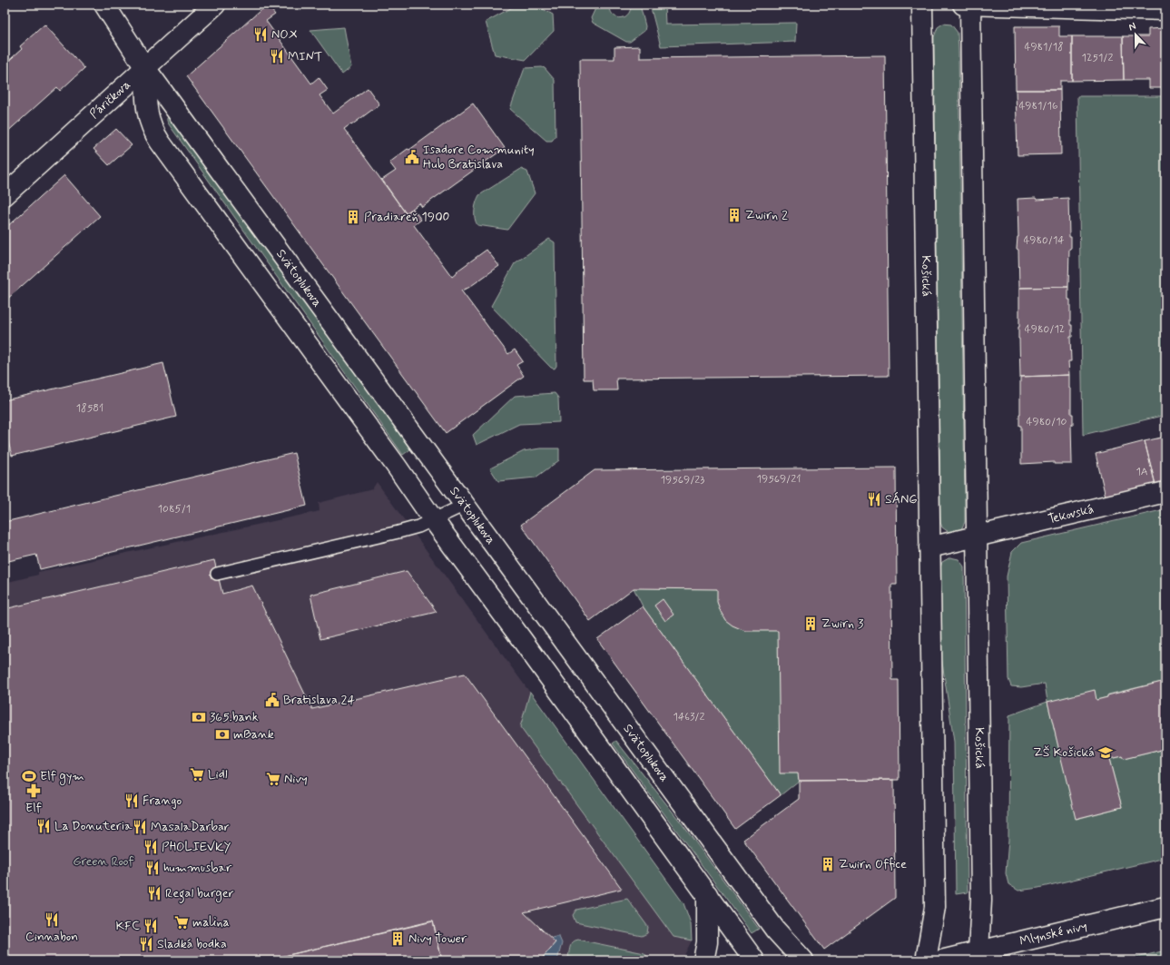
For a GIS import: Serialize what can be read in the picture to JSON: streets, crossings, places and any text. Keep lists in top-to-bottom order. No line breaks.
{"streets":{"street":["Páričkova","Košická","Svätoplukova","Tekovská","Mlynské nivy"]},"crossings":[["Páričkova","Svätoplukova"],["Košická","Tekovská"],["Košická","Mlynské nivy"]],"parks":["Green Roof"],"places":{"restaurant":["NOX","MINT","SÁNG","Frango","La Donuteria","MasalaDarbar","PHOLIEVKY","hummusbar","Regal burger","Cinnabon","KFC","Sladká bodka"],"public building":["Isadore Community Hub Bratislava","Bratislava 24"],"building":["Zwirn 2","Pradiareň 1900","Zwirn 3","Zwirn Office","Nivy Tower"],"bank":["365.bank","mBank"],"school or university":["ZŠ Košická"],"supermarket":["Lidl","Nivy","malina"],"sports":["Elf gym"],"pharmacy":["Elf"]},"house_numbers":["4981/18","1251/2","4981/16","4980/14","4980/12","18581","4980/10","1A","19569/21","19569/23","1085/1","1463/2"],"north":"top"}
